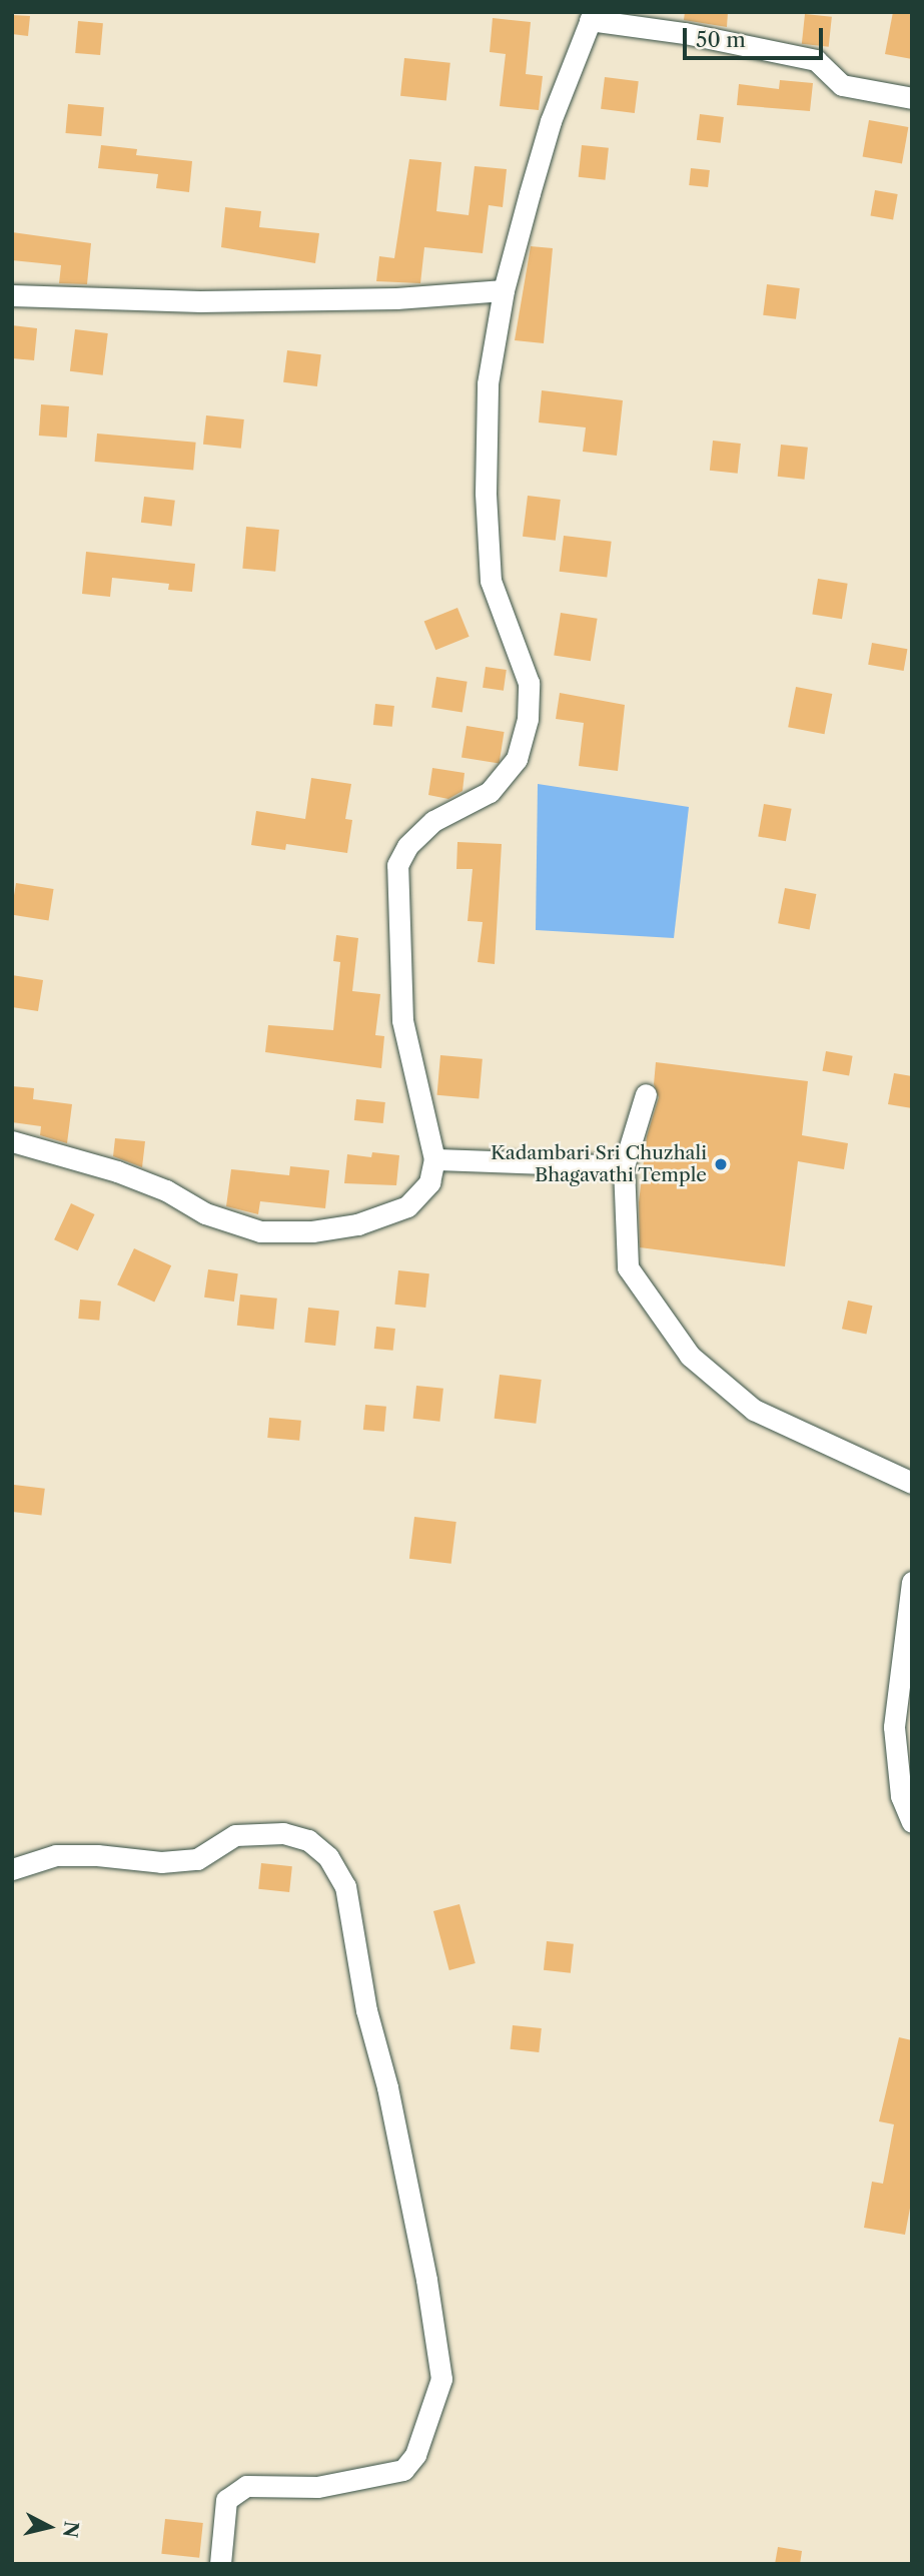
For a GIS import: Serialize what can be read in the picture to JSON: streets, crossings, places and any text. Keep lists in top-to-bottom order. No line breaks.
{"places":["Kadambari Sri Chuzhali Bhagavathi Temple"],"scale_bar":"50 m","north":"right"}
